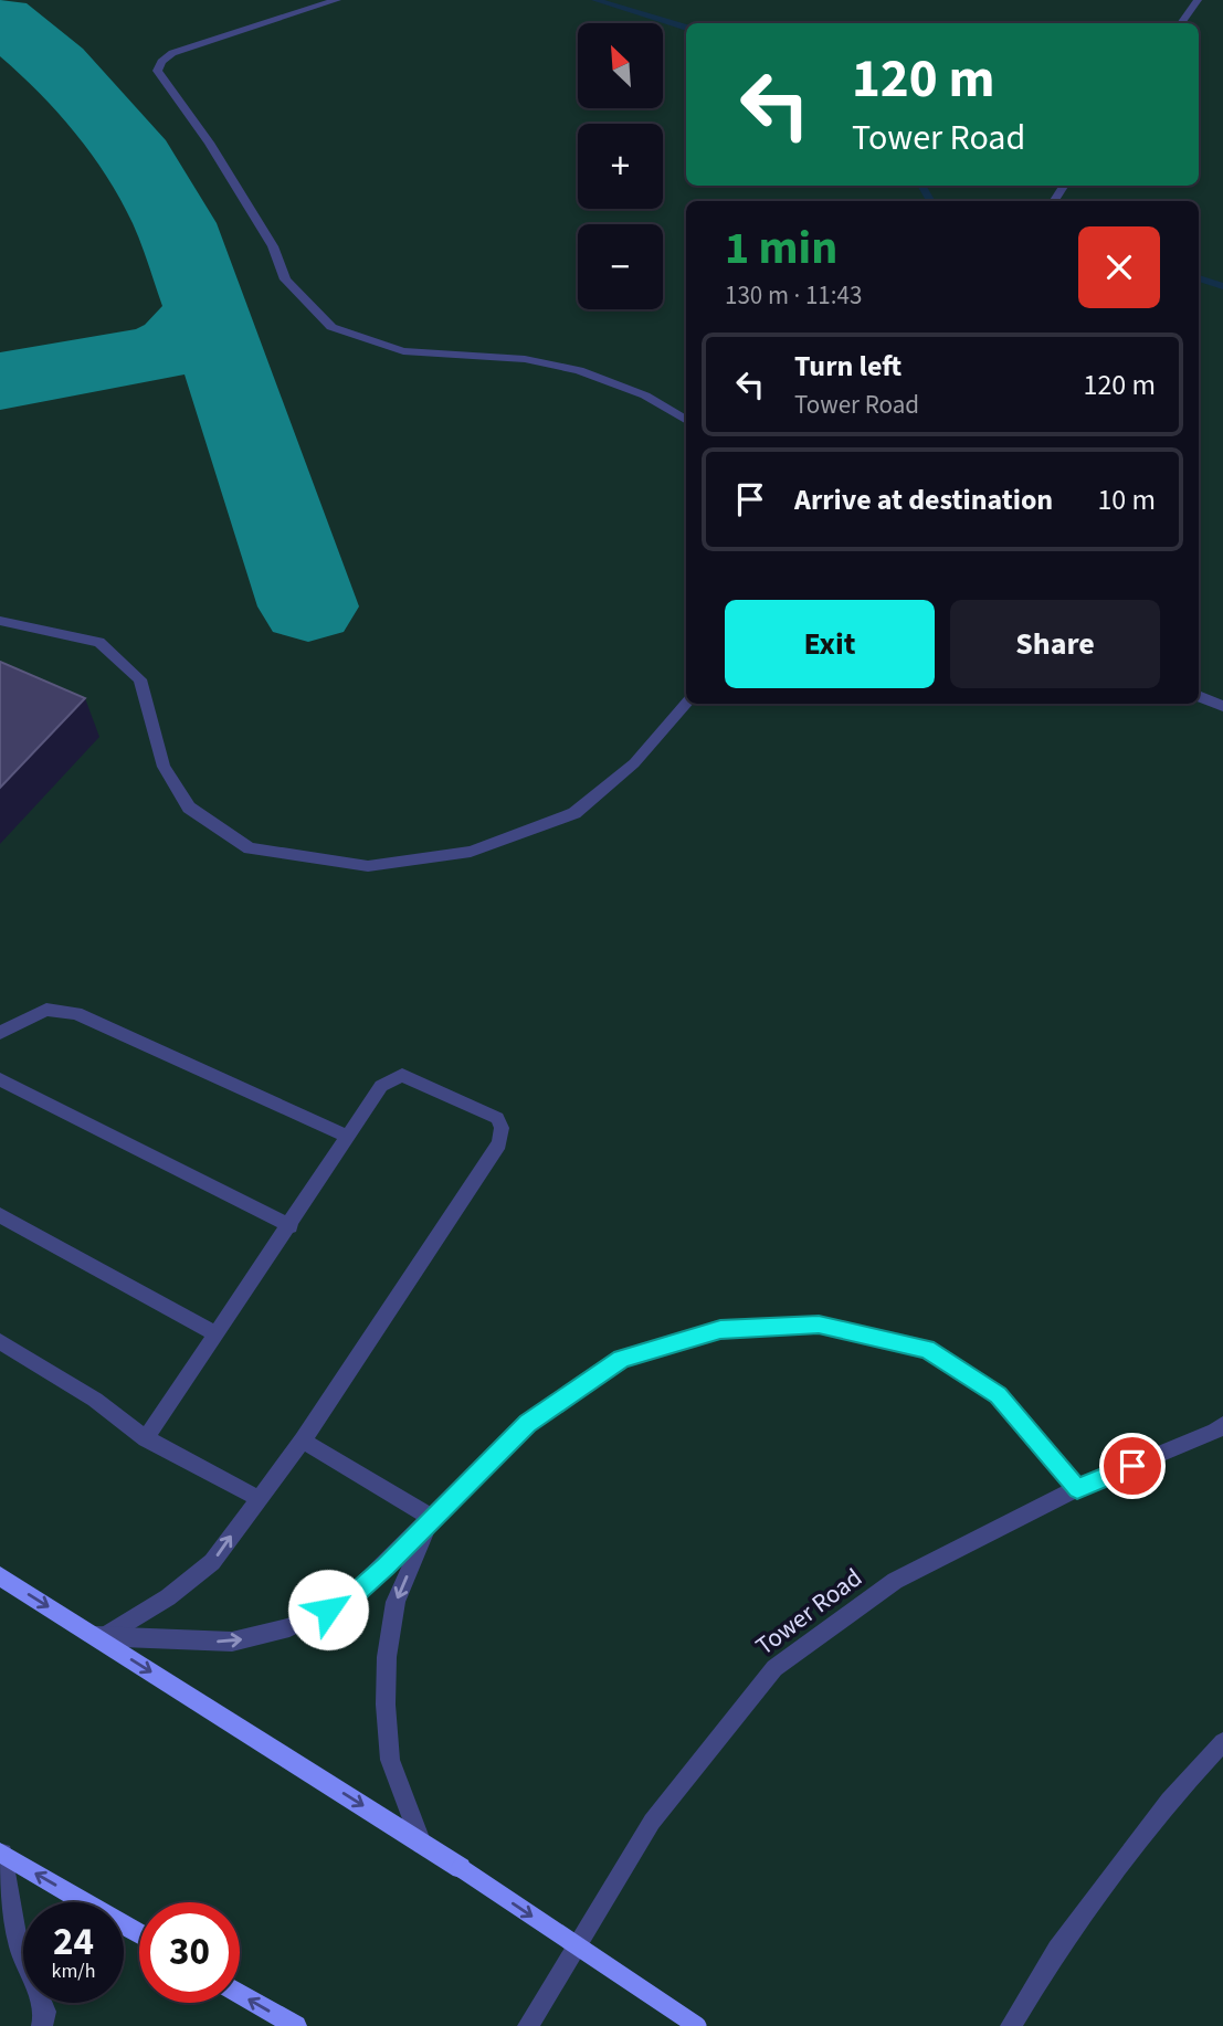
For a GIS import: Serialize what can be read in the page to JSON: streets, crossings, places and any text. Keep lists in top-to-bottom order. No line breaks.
{"streets":{"street":["Tower Road"]},"north":"top left","page":{"map_buttons":["+","−"],"turn":["120 m","Tower Road"],"heading":["1 min","130 m · 11:43"],"list":[{"name":"Turn left","note":"Tower Road","value":"120 m"},{"name":"Arrive at destination","value":"10 m"}],"buttons":["Exit","Share"],"speed":"24 km/h","limit":"30"}}
